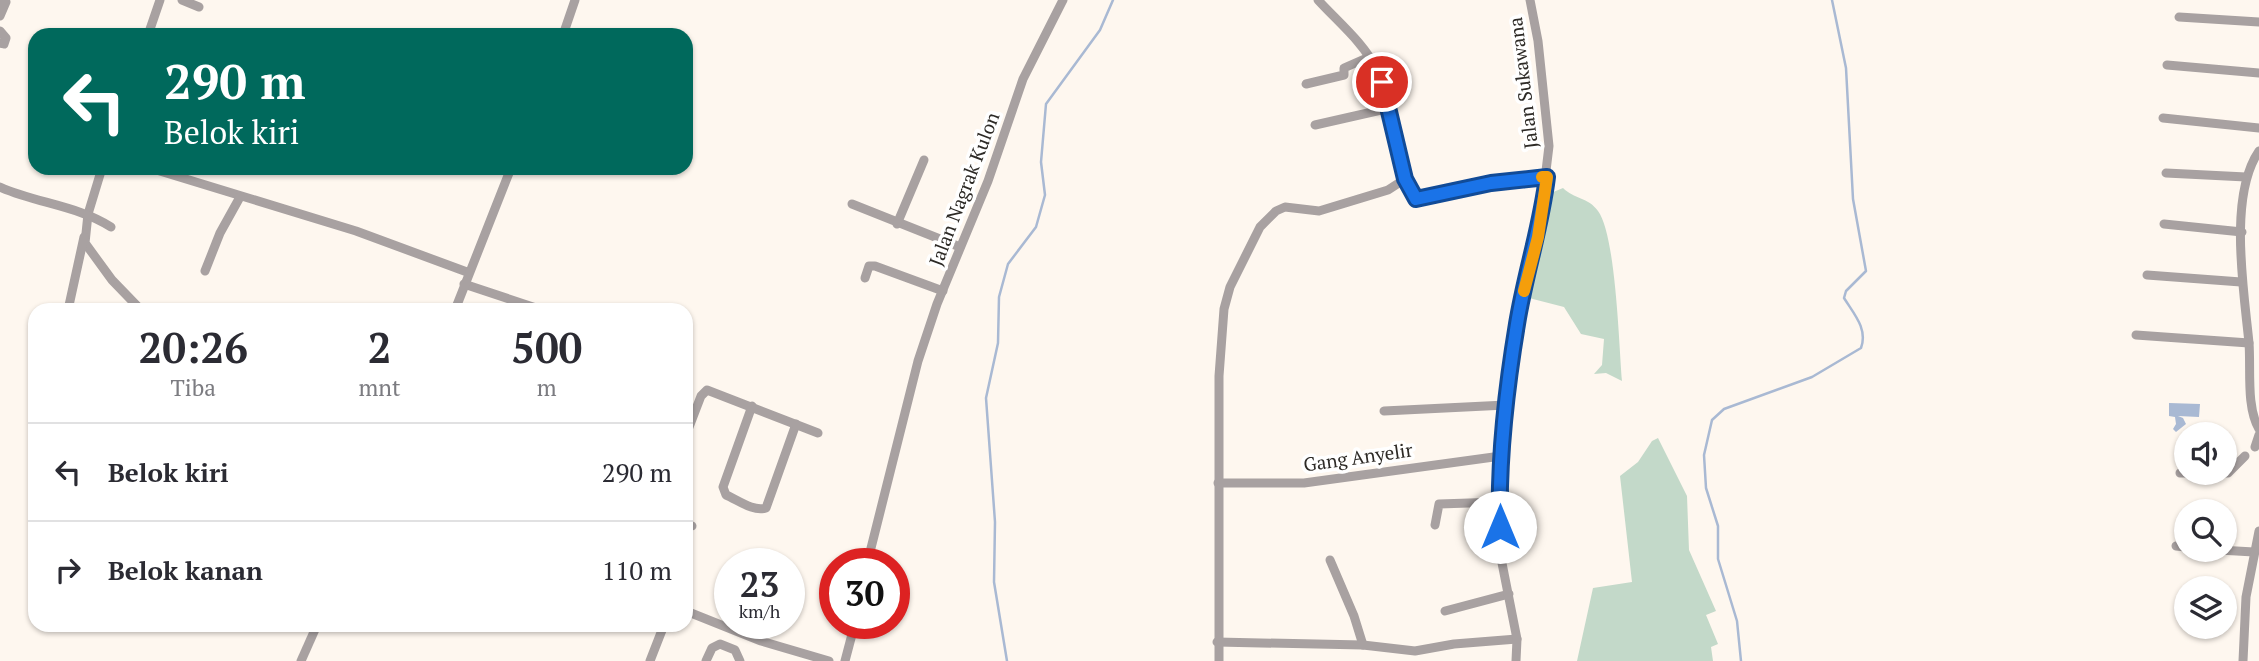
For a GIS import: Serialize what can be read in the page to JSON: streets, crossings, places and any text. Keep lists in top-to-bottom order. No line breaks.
{"streets":{"street":["Jalan Sukawana","Jalan Nagrak Kulon","Gang Anyelir"]},"crossings":[["Jalan Sukawana","Gang Anyelir"]],"page":{"turn":["290 m","Belok kiri"],"eta":["20:26","Tiba","2","mnt","500","m"],"list":[{"name":"Belok kiri","value":"290 m"},{"name":"Belok kanan","value":"110 m"}],"speed":"23 km/h","limit":"30"}}
